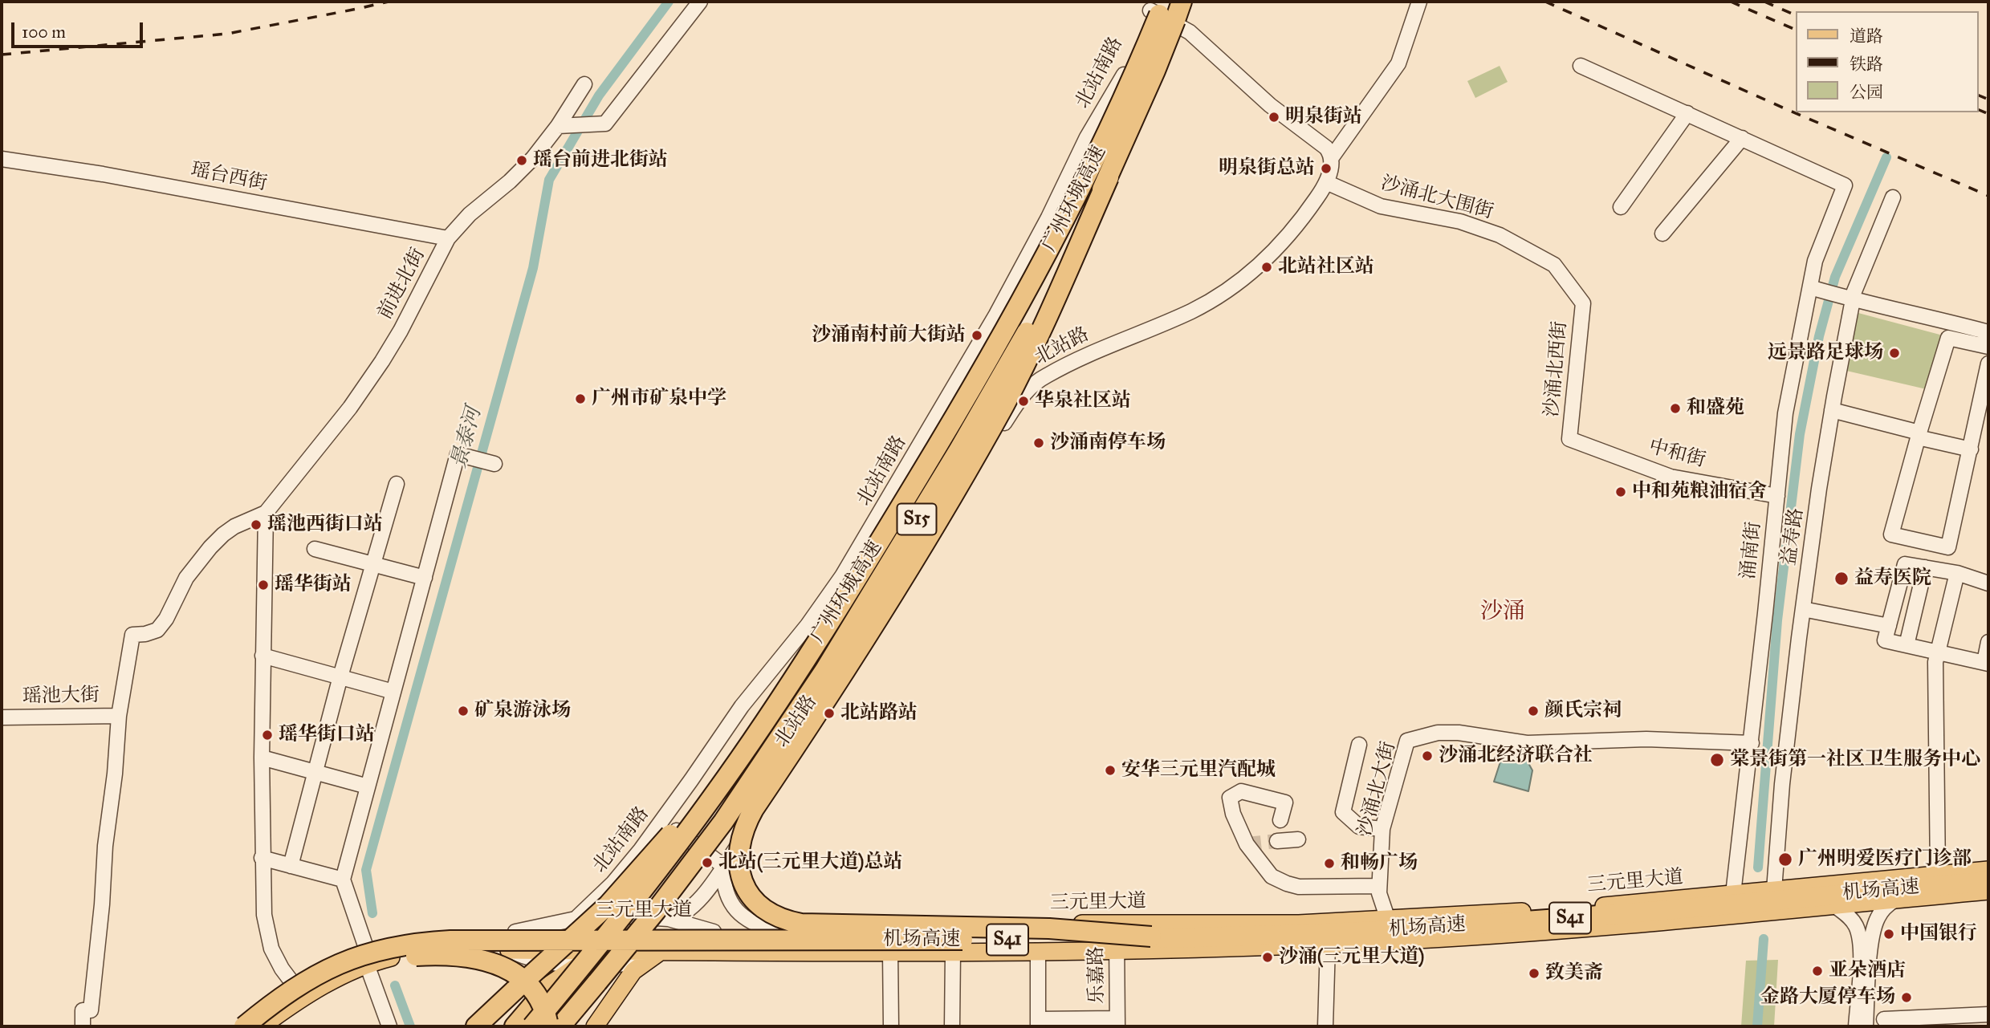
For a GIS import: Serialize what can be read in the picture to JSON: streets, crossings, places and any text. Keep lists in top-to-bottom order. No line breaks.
{"streets":{"highway":["广州环城高速","S15","机场高速","S41"],"main road":["三元里大道"],"street":["北站南路","瑶台西街","沙涌北大围街","前进北街","北站路","沙涌北西街","中和街","益寿路","涌南街","瑶池大街","沙涌北大街","乐嘉路"]},"crossings":[["北站南路","广州环城高速"],["瑶台西街","前进北街"],["沙涌北大围街","北站路"],["沙涌北大围街","沙涌北西街"],["前进北街","瑶池大街"],["沙涌北西街","中和街"],["中和街","涌南街"],["益寿路","三元里大道"],["涌南街","沙涌北大街"],["涌南街","三元里大道"],["沙涌北大街","三元里大道"],["三元里大道","机场高速"],["三元里大道","乐嘉路"]],"districts":["沙涌"],"water":["景泰河"],"places":["明泉街站","瑶台前进北街站","明泉街总站","北站社区站","沙涌南村前大街站","远景路足球场","广州市矿泉中学","华泉社区站","和盛苑","沙涌南停车场","中和苑粮油宿舍","瑶池西街口站","益寿医院","瑶华街站","矿泉游泳场","颜氏宗祠","北站路站","瑶华街口站","沙涌北经济联合社","棠景街第一社区卫生服务中心","安华三元里汽配城","广州明爱医疗门诊部","北站(三元里大道)总站","和畅广场","中国银行","沙涌(三元里大道)","亚朵酒店","致美斋","金路大厦停车场"],"legend":["道路","铁路","公园"],"scale_bar":"100 m"}
